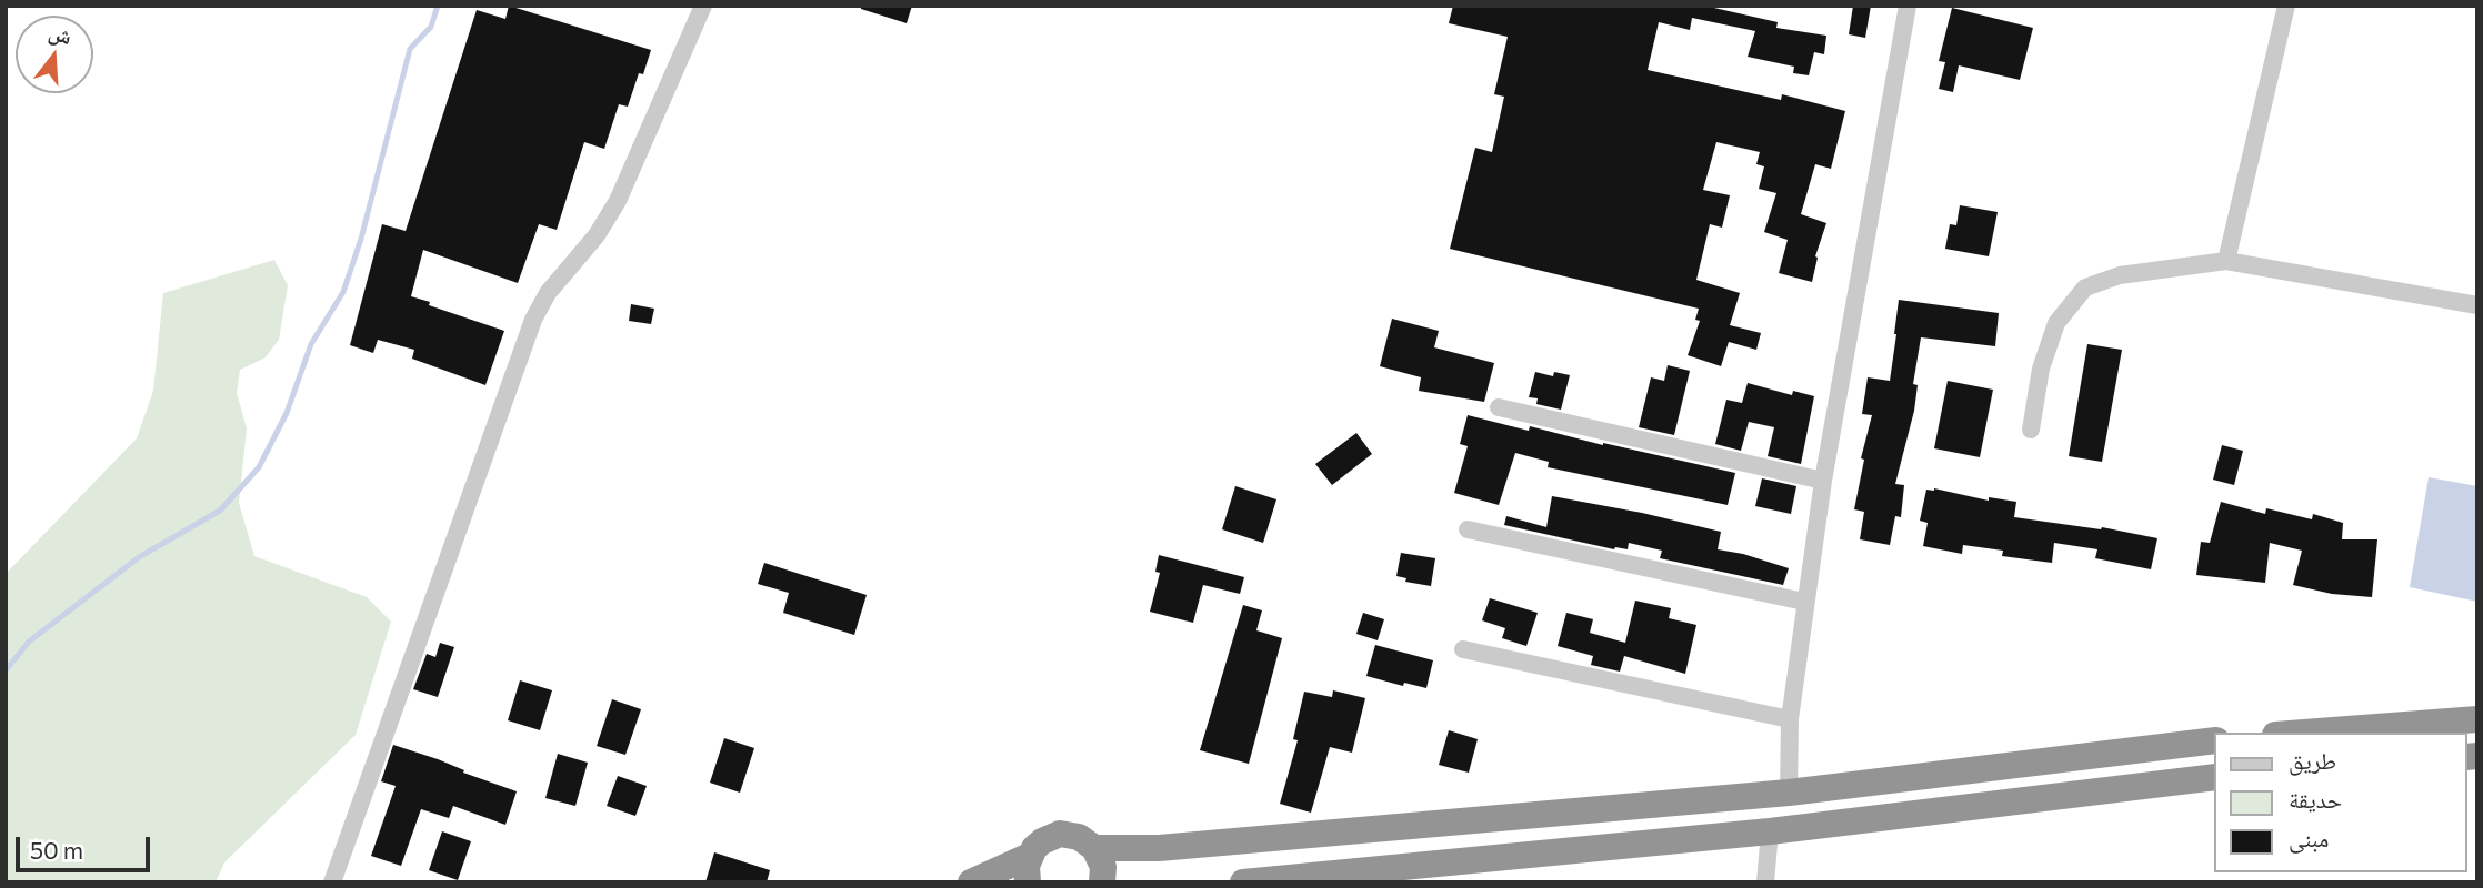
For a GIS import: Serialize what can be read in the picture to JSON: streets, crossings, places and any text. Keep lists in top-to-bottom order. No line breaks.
{"legend":["طريق","حديقة","مبنى"],"scale_bar":"50 m","north":"top"}
